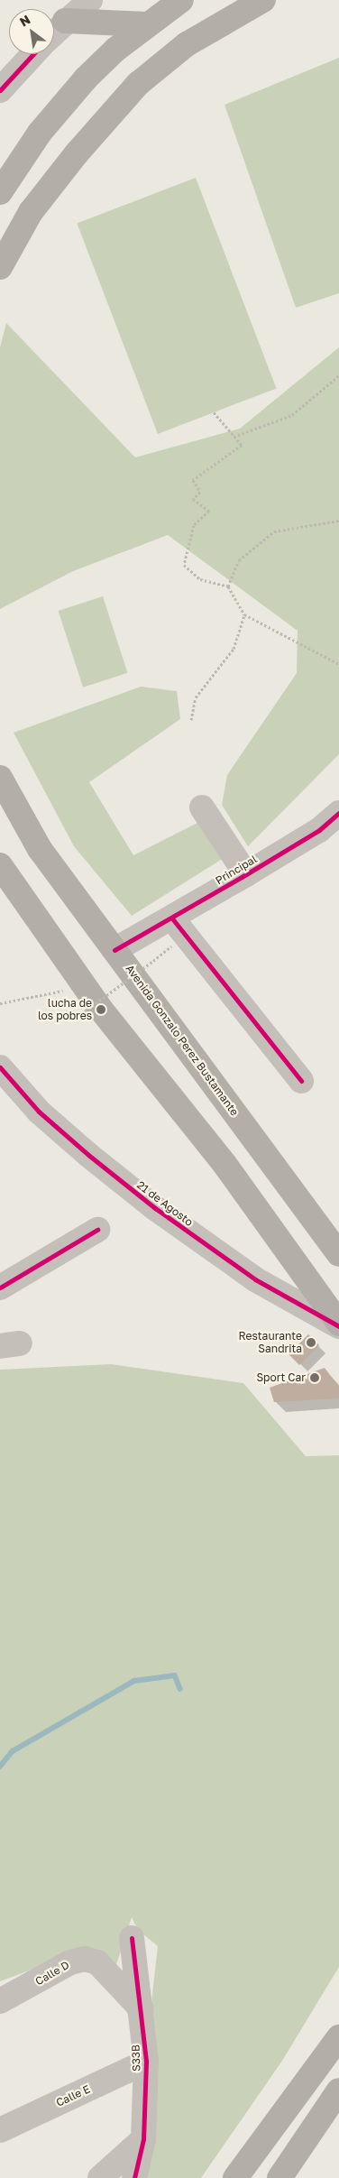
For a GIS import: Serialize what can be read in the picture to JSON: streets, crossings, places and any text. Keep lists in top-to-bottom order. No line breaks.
{"streets":{"main road":["Avenida Gonzalo Perez Bustamante"],"street":["Principal","21 de Agosto","Calle D","S33B","Calle E"]},"crossings":[["Principal","Avenida Gonzalo Perez Bustamante"],["Calle D","S33B"],["S33B","Calle E"]],"places":["lucha de los pobres","Restaurante Sandrita","Sport Car"],"north":"top left"}
